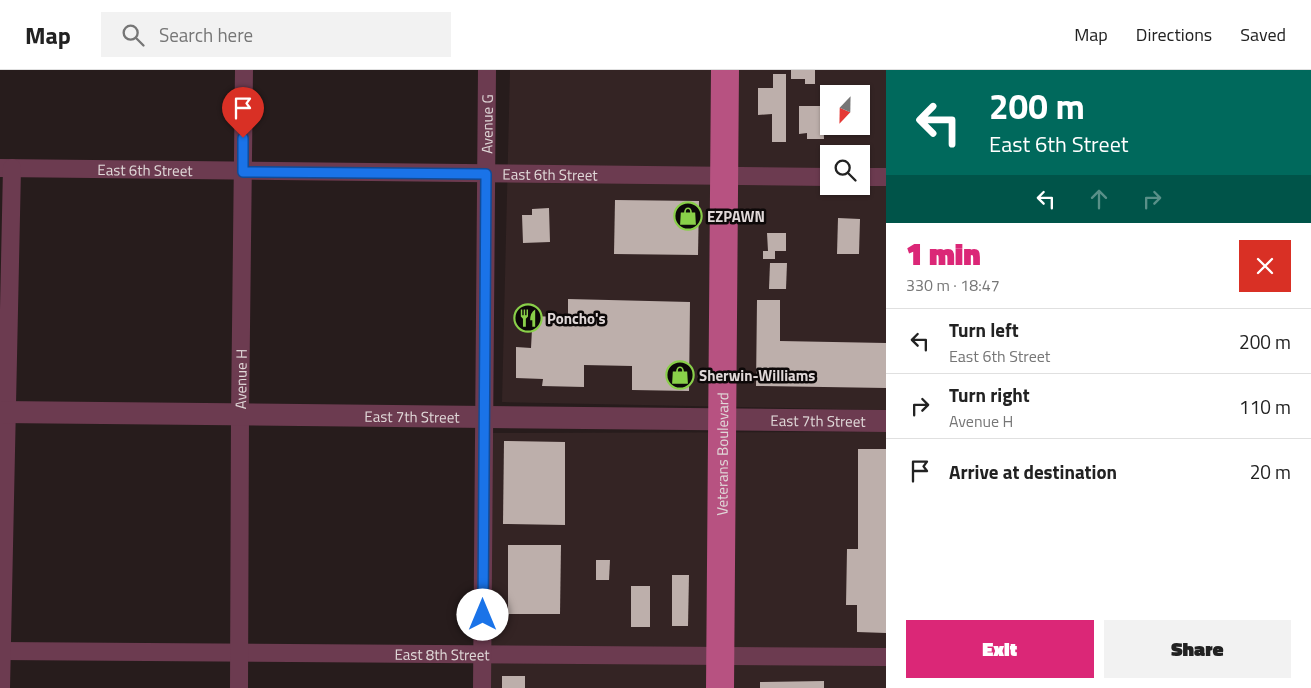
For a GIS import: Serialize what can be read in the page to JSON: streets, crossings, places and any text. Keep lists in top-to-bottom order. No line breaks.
{"streets":{"main road":["Veterans Boulevard"],"street":["Avenue G","East 6th Street","Avenue H","East 7th Street","East 8th Street"]},"crossings":[["Avenue G","East 6th Street"],["Avenue G","East 7th Street"],["Avenue G","East 8th Street"],["East 6th Street","Avenue H"],["East 6th Street","Veterans Boulevard"],["Avenue H","East 7th Street"],["Avenue H","East 8th Street"],["East 7th Street","Veterans Boulevard"],["Veterans Boulevard","East 8th Street"]],"places":{"shop":["EZPAWN","Sherwin-Williams"],"restaurant":["Poncho's"]},"north":"bottom","page":{"header":"Map","search":"Search here","nav":["Map","Directions","Saved"],"turn":["200 m","East 6th Street"],"heading":["1 min","330 m · 18:47"],"list":[{"name":"Turn left","note":"East 6th Street","value":"200 m"},{"name":"Turn right","note":"Avenue H","value":"110 m"},{"name":"Arrive at destination","value":"20 m"}],"buttons":["Exit","Share"]}}
